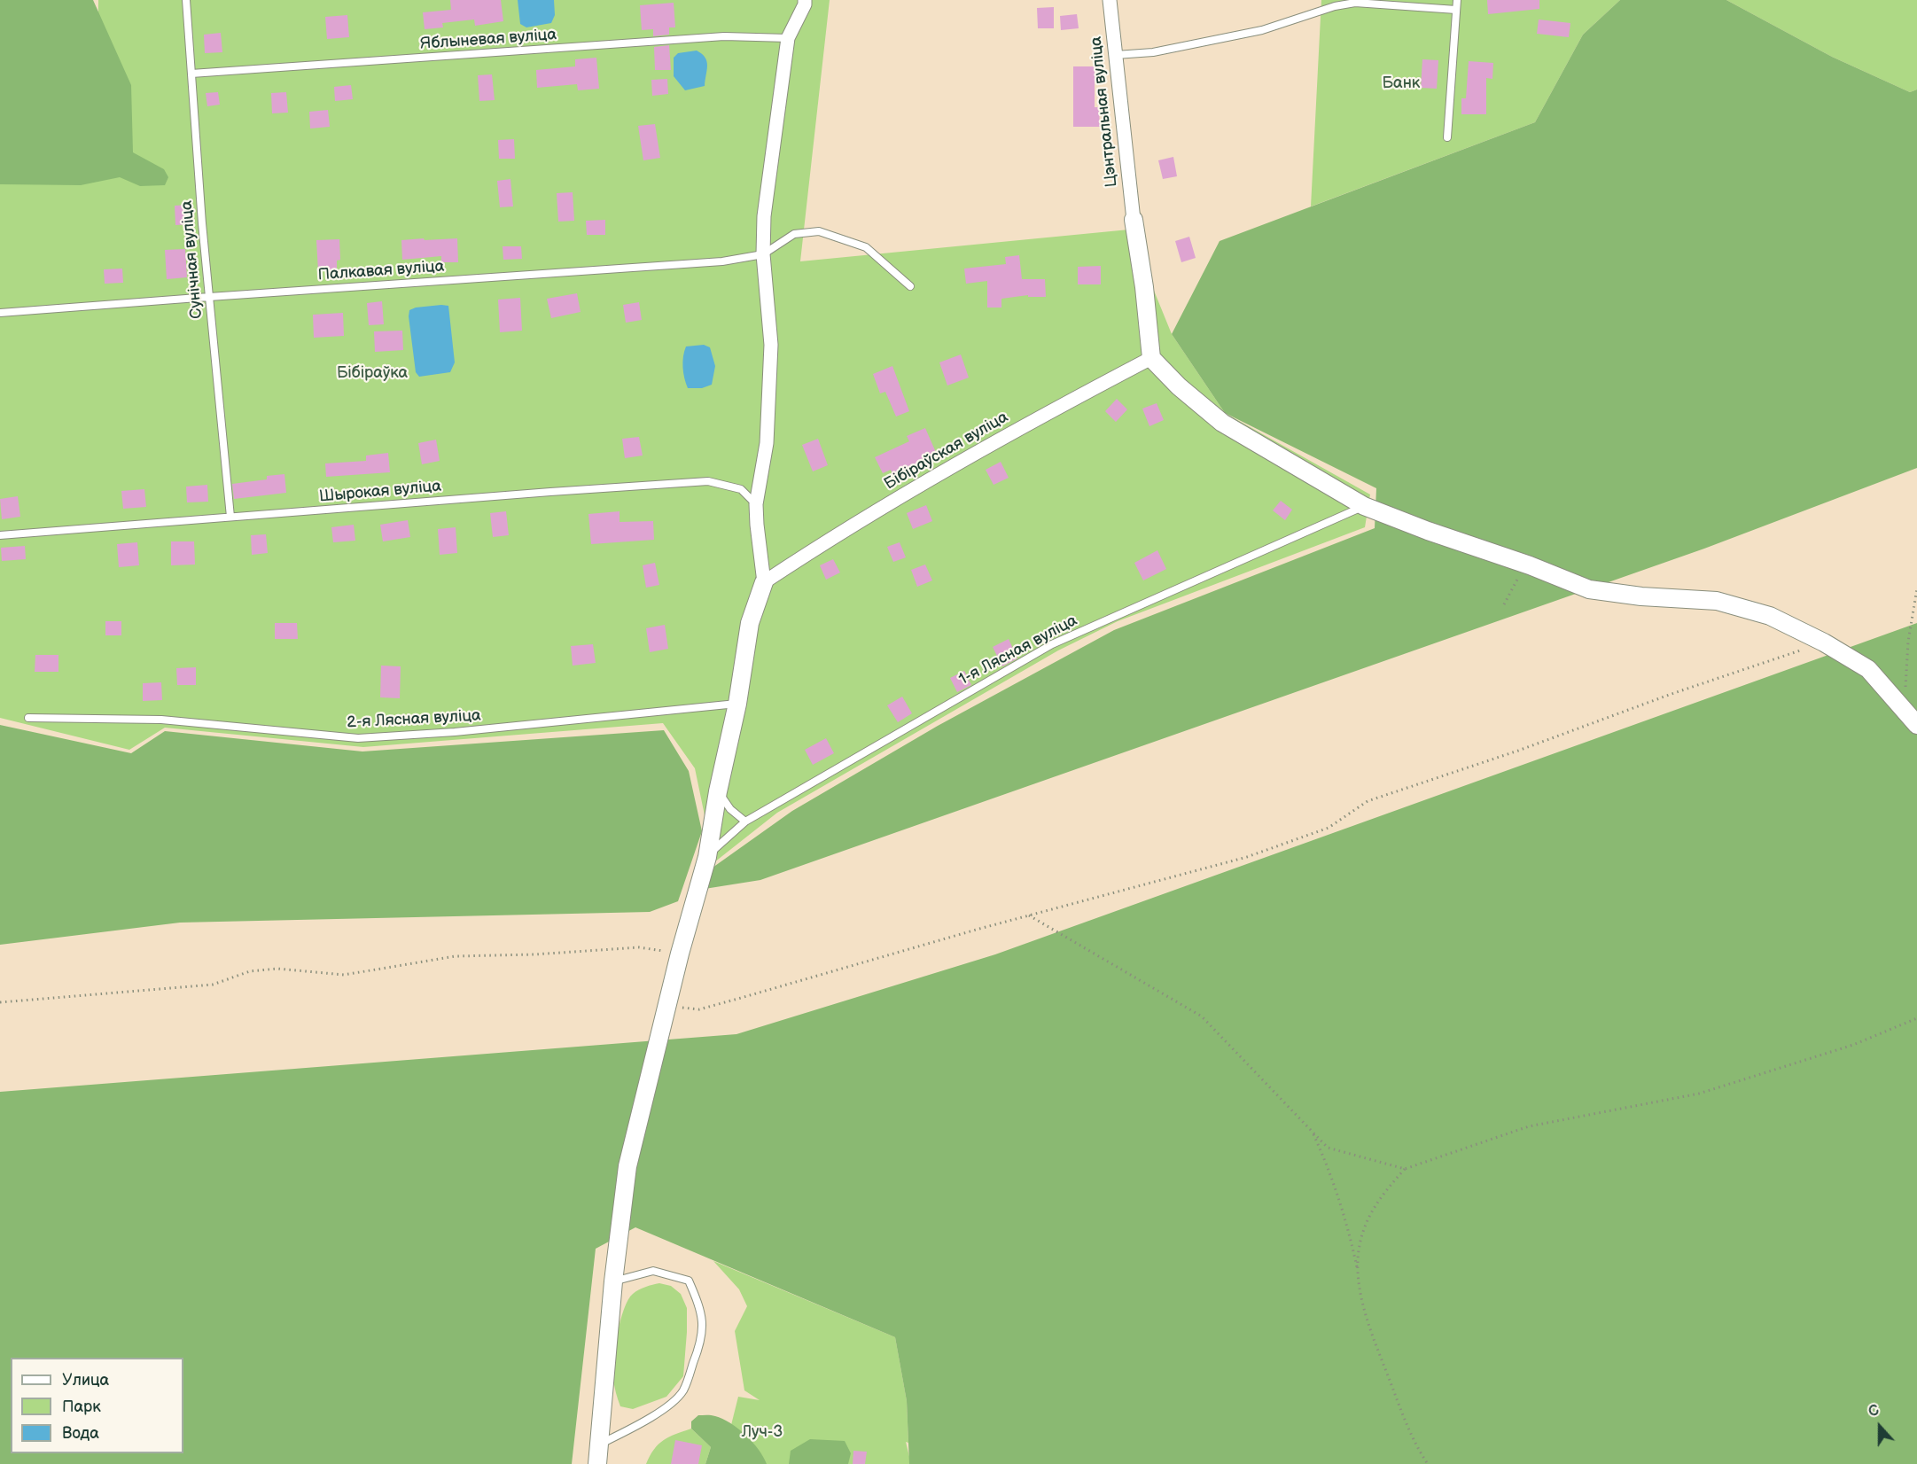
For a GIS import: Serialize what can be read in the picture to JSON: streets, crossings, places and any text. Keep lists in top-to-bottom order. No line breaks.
{"streets":{"street":["Цэнтральная вуліца","Бібіраўская вуліца"],"lane":["Яблыневая вуліца","Сунічная вуліца","Палкавая вуліца","Шырокая вуліца","1-я Лясная вуліца","2-я Лясная вуліца"]},"crossings":[["Яблыневая вуліца","Сунічная вуліца"],["Сунічная вуліца","Палкавая вуліца"],["Сунічная вуліца","Шырокая вуліца"]],"parks":["Банк","Бібіраўка","Луч-3"],"legend":["Улица","Парк","Вода"],"north":"top"}
